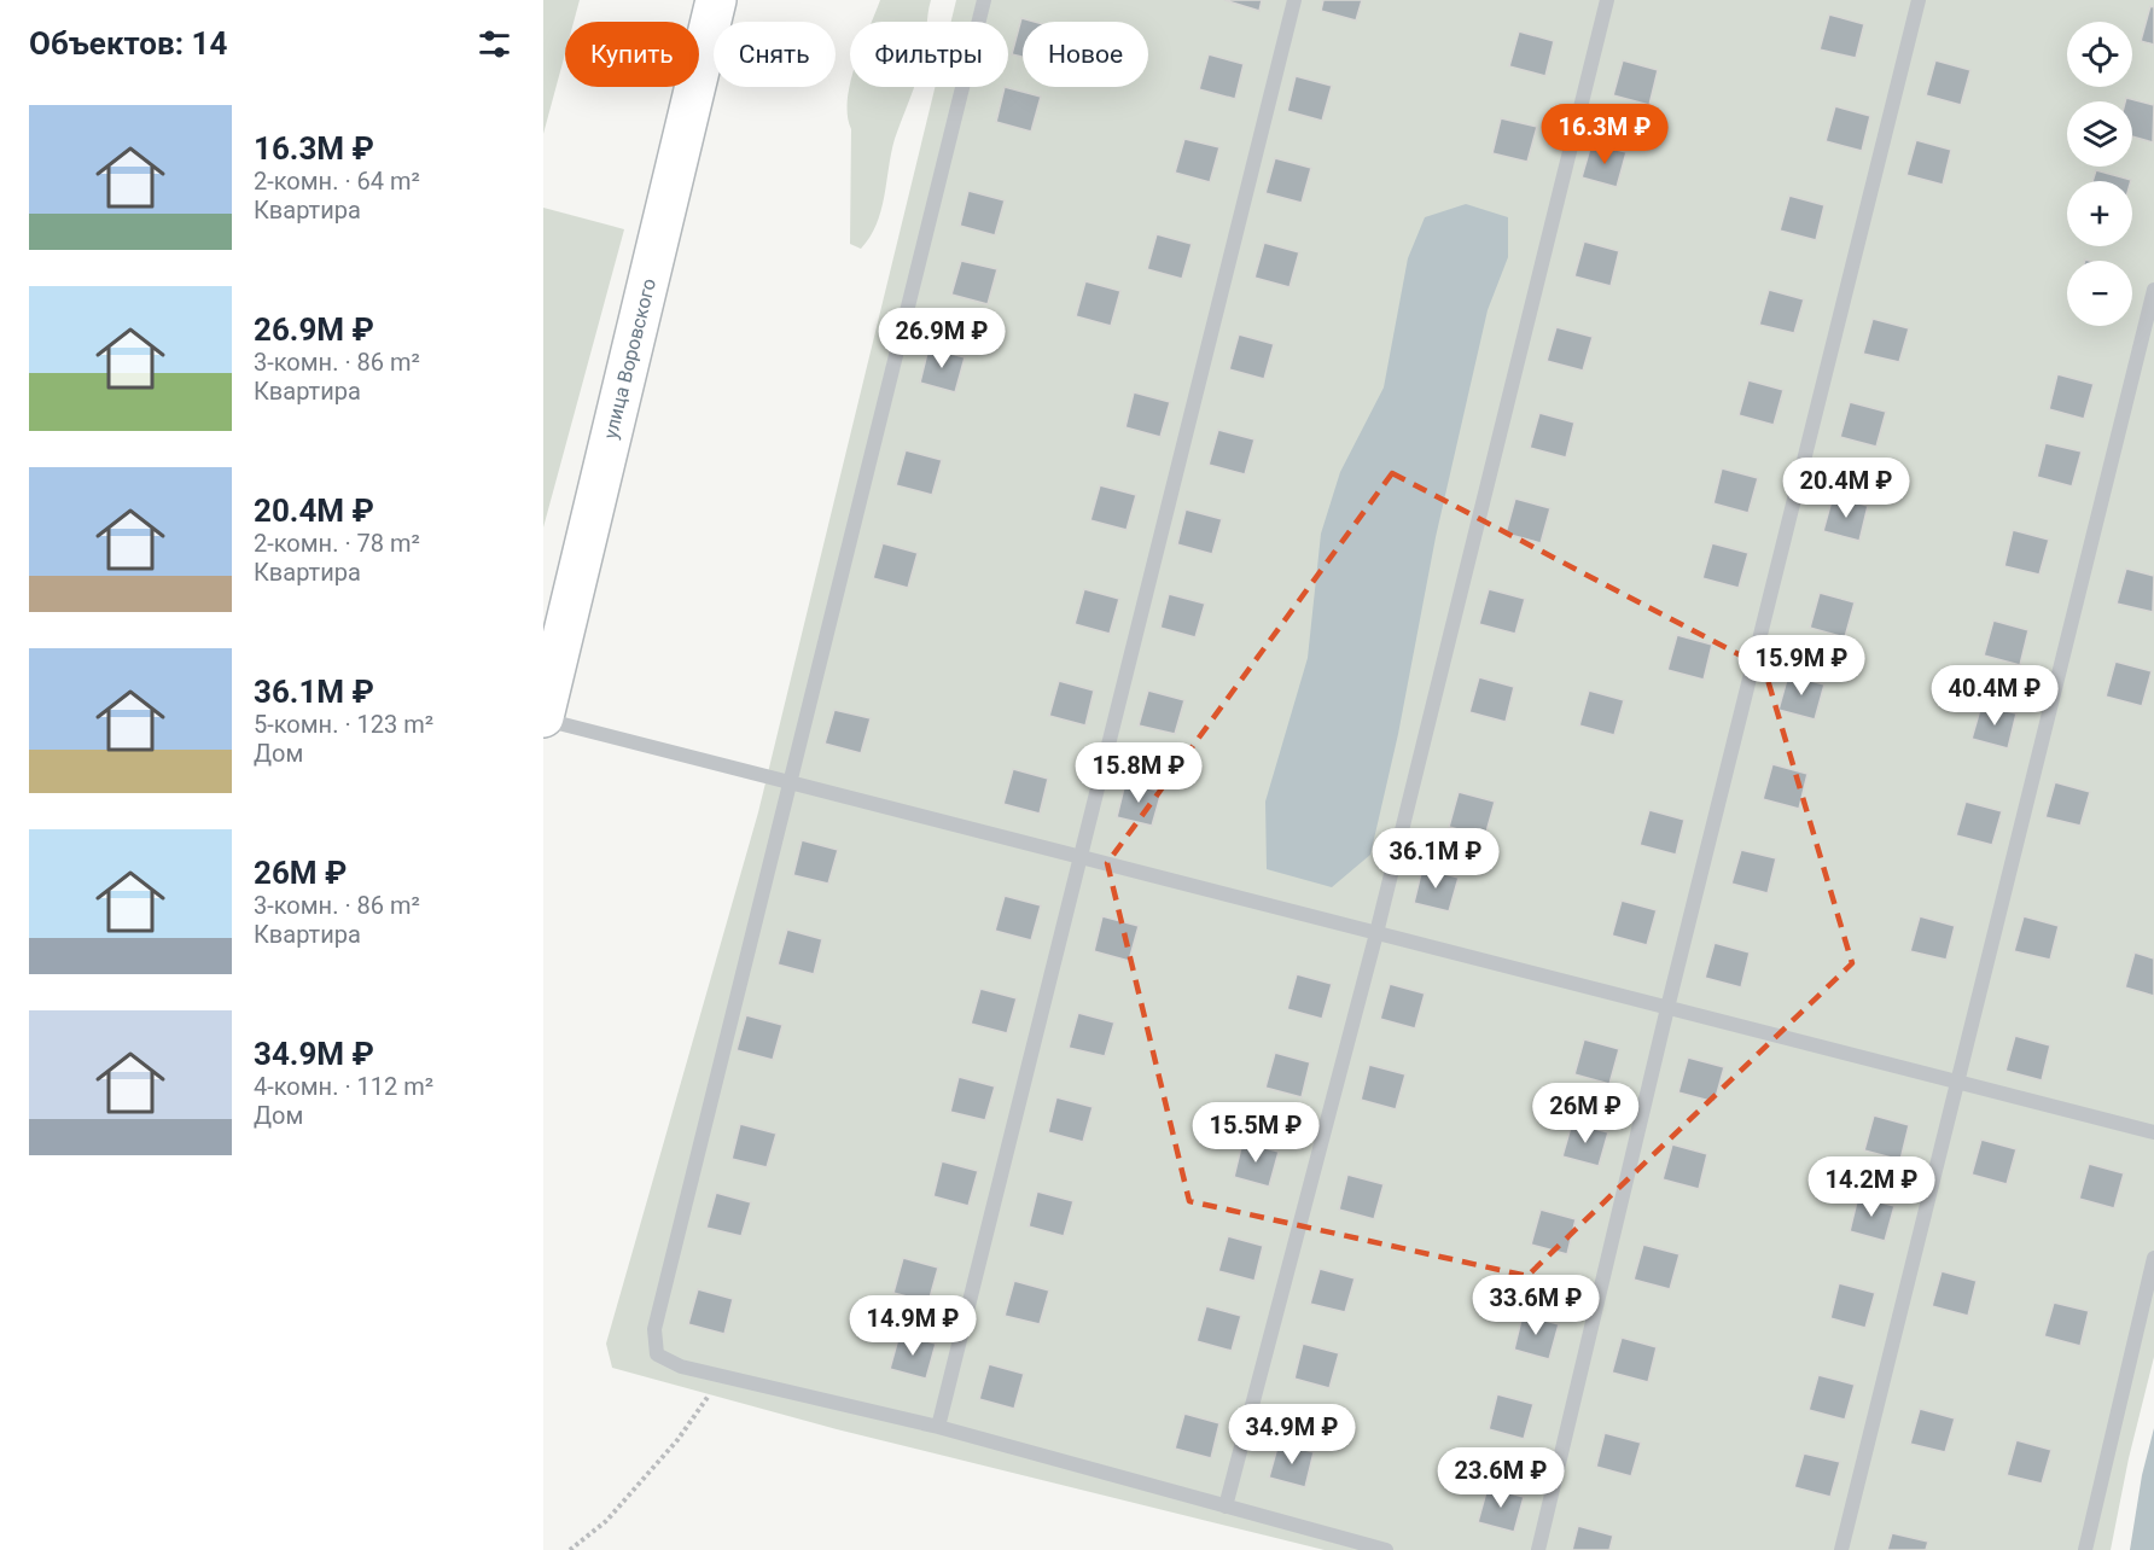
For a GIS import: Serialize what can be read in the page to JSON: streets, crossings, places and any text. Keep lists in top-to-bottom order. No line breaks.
{"streets":{"main road":["улица Воровского"]},"page":{"heading":"Объектов: 14","map_buttons":["+","−"],"chip":["Купить","Снять","Фильтры","Новое"],"list":[{"name":"16.3M ₽","note":"2-комн. · 64 m² · Квартира"},{"name":"26.9M ₽","note":"3-комн. · 86 m² · Квартира"},{"name":"20.4M ₽","note":"2-комн. · 78 m² · Квартира"},{"name":"36.1M ₽","note":"5-комн. · 123 m² · Дом"},{"name":"26M ₽","note":"3-комн. · 86 m² · Квартира"},{"name":"34.9M ₽","note":"4-комн. · 112 m² · Дом"}],"price":["16.3M ₽","26.9M ₽","20.4M ₽","15.9M ₽","40.4M ₽","15.8M ₽","36.1M ₽","26M ₽","15.5M ₽","14.2M ₽","33.6M ₽","14.9M ₽","34.9M ₽","23.6M ₽"]}}
